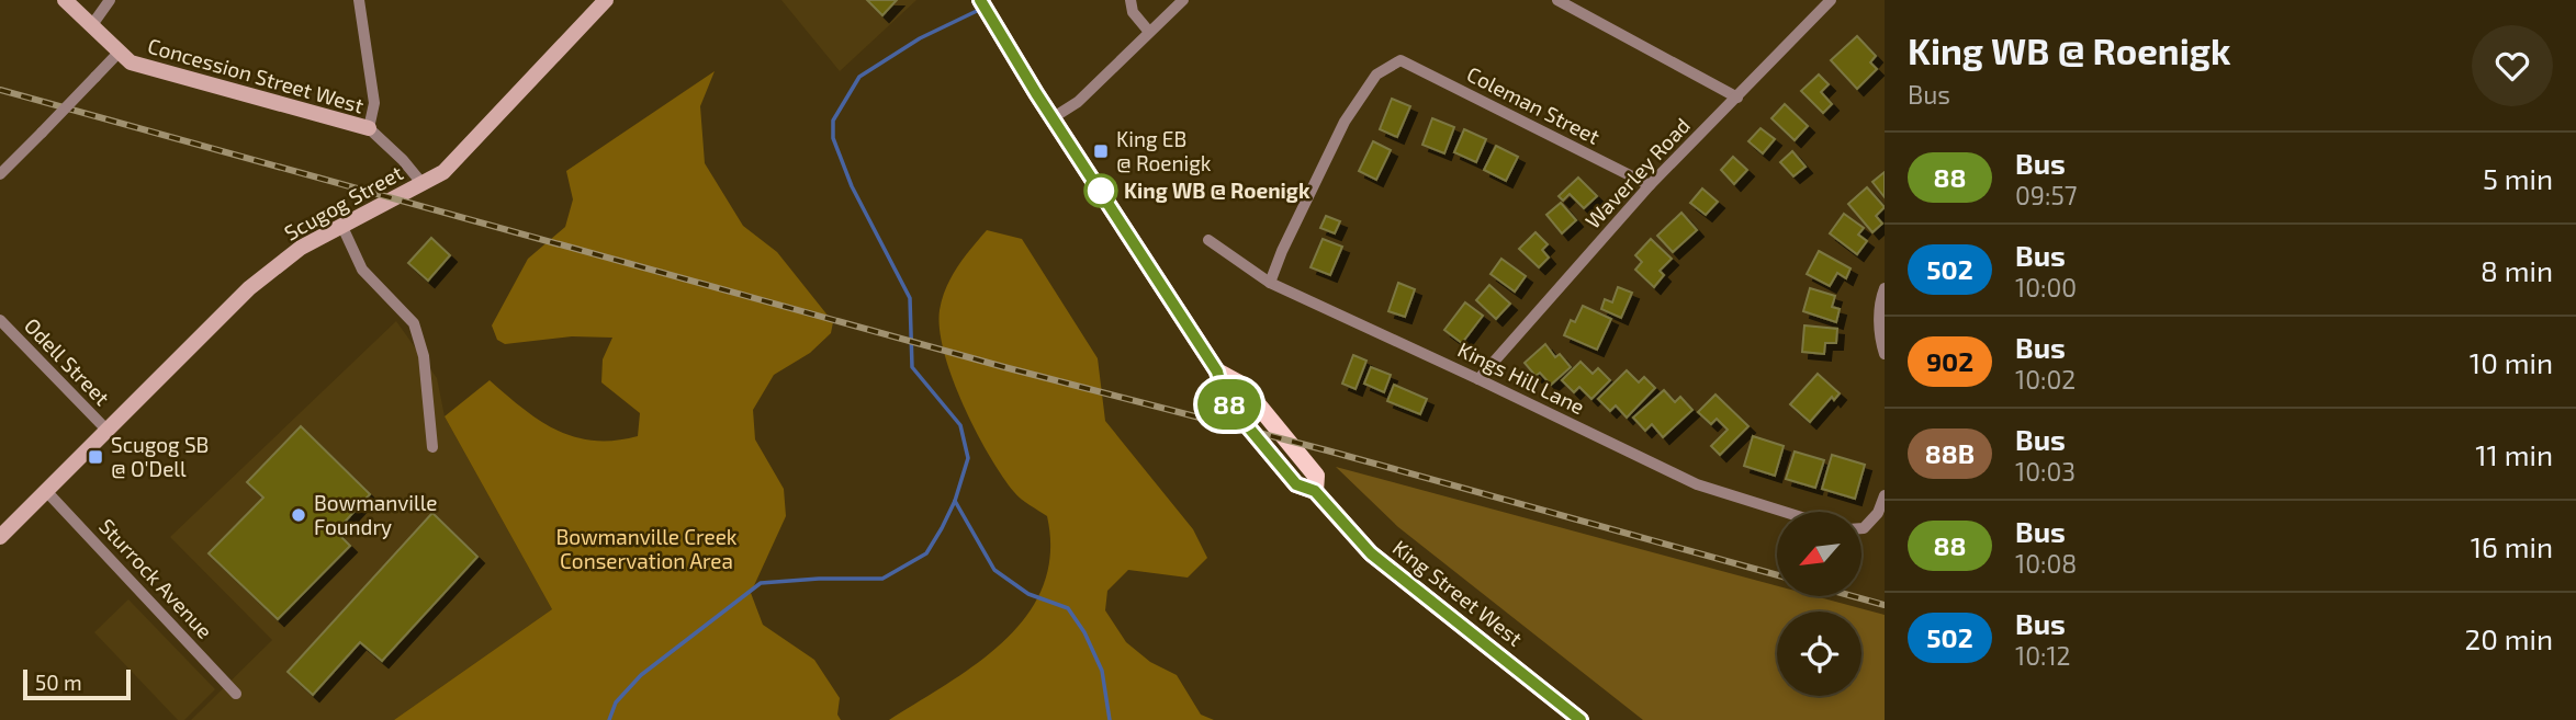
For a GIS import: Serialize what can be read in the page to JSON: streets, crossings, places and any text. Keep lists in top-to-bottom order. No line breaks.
{"streets":{"main road":["King Street West"],"street":["Concession Street West","Coleman Street","Waverley Road","Scugog Street","Odell Street","Kings Hill Lane","Sturrock Avenue"]},"crossings":[["Coleman Street","Waverley Road"],["Coleman Street","Kings Hill Lane"],["Waverley Road","Kings Hill Lane"],["Scugog Street","Odell Street"],["Scugog Street","Sturrock Avenue"]],"parks":["Bowmanville Creek Conservation Area"],"places":{"transit":["King EB @ Roenigk","Scugog SB @ O'Dell"],"other":["King WB @ Roenigk","Bowmanville Foundry"]},"lines":["bus line 88"],"scale_bar":"50 m","north":"bottom left","page":{"on_map":"88","heading":["King WB @ Roenigk","Bus"],"list":[{"mark":"88","name":"Bus","note":"09:57","value":"5 min"},{"mark":"502","name":"Bus","note":"10:00","value":"8 min"},{"mark":"902","name":"Bus","note":"10:02","value":"10 min"},{"mark":"88B","name":"Bus","note":"10:03","value":"11 min"},{"mark":"88","name":"Bus","note":"10:08","value":"16 min"},{"mark":"502","name":"Bus","note":"10:12","value":"20 min"}],"scale":"50 m"}}
